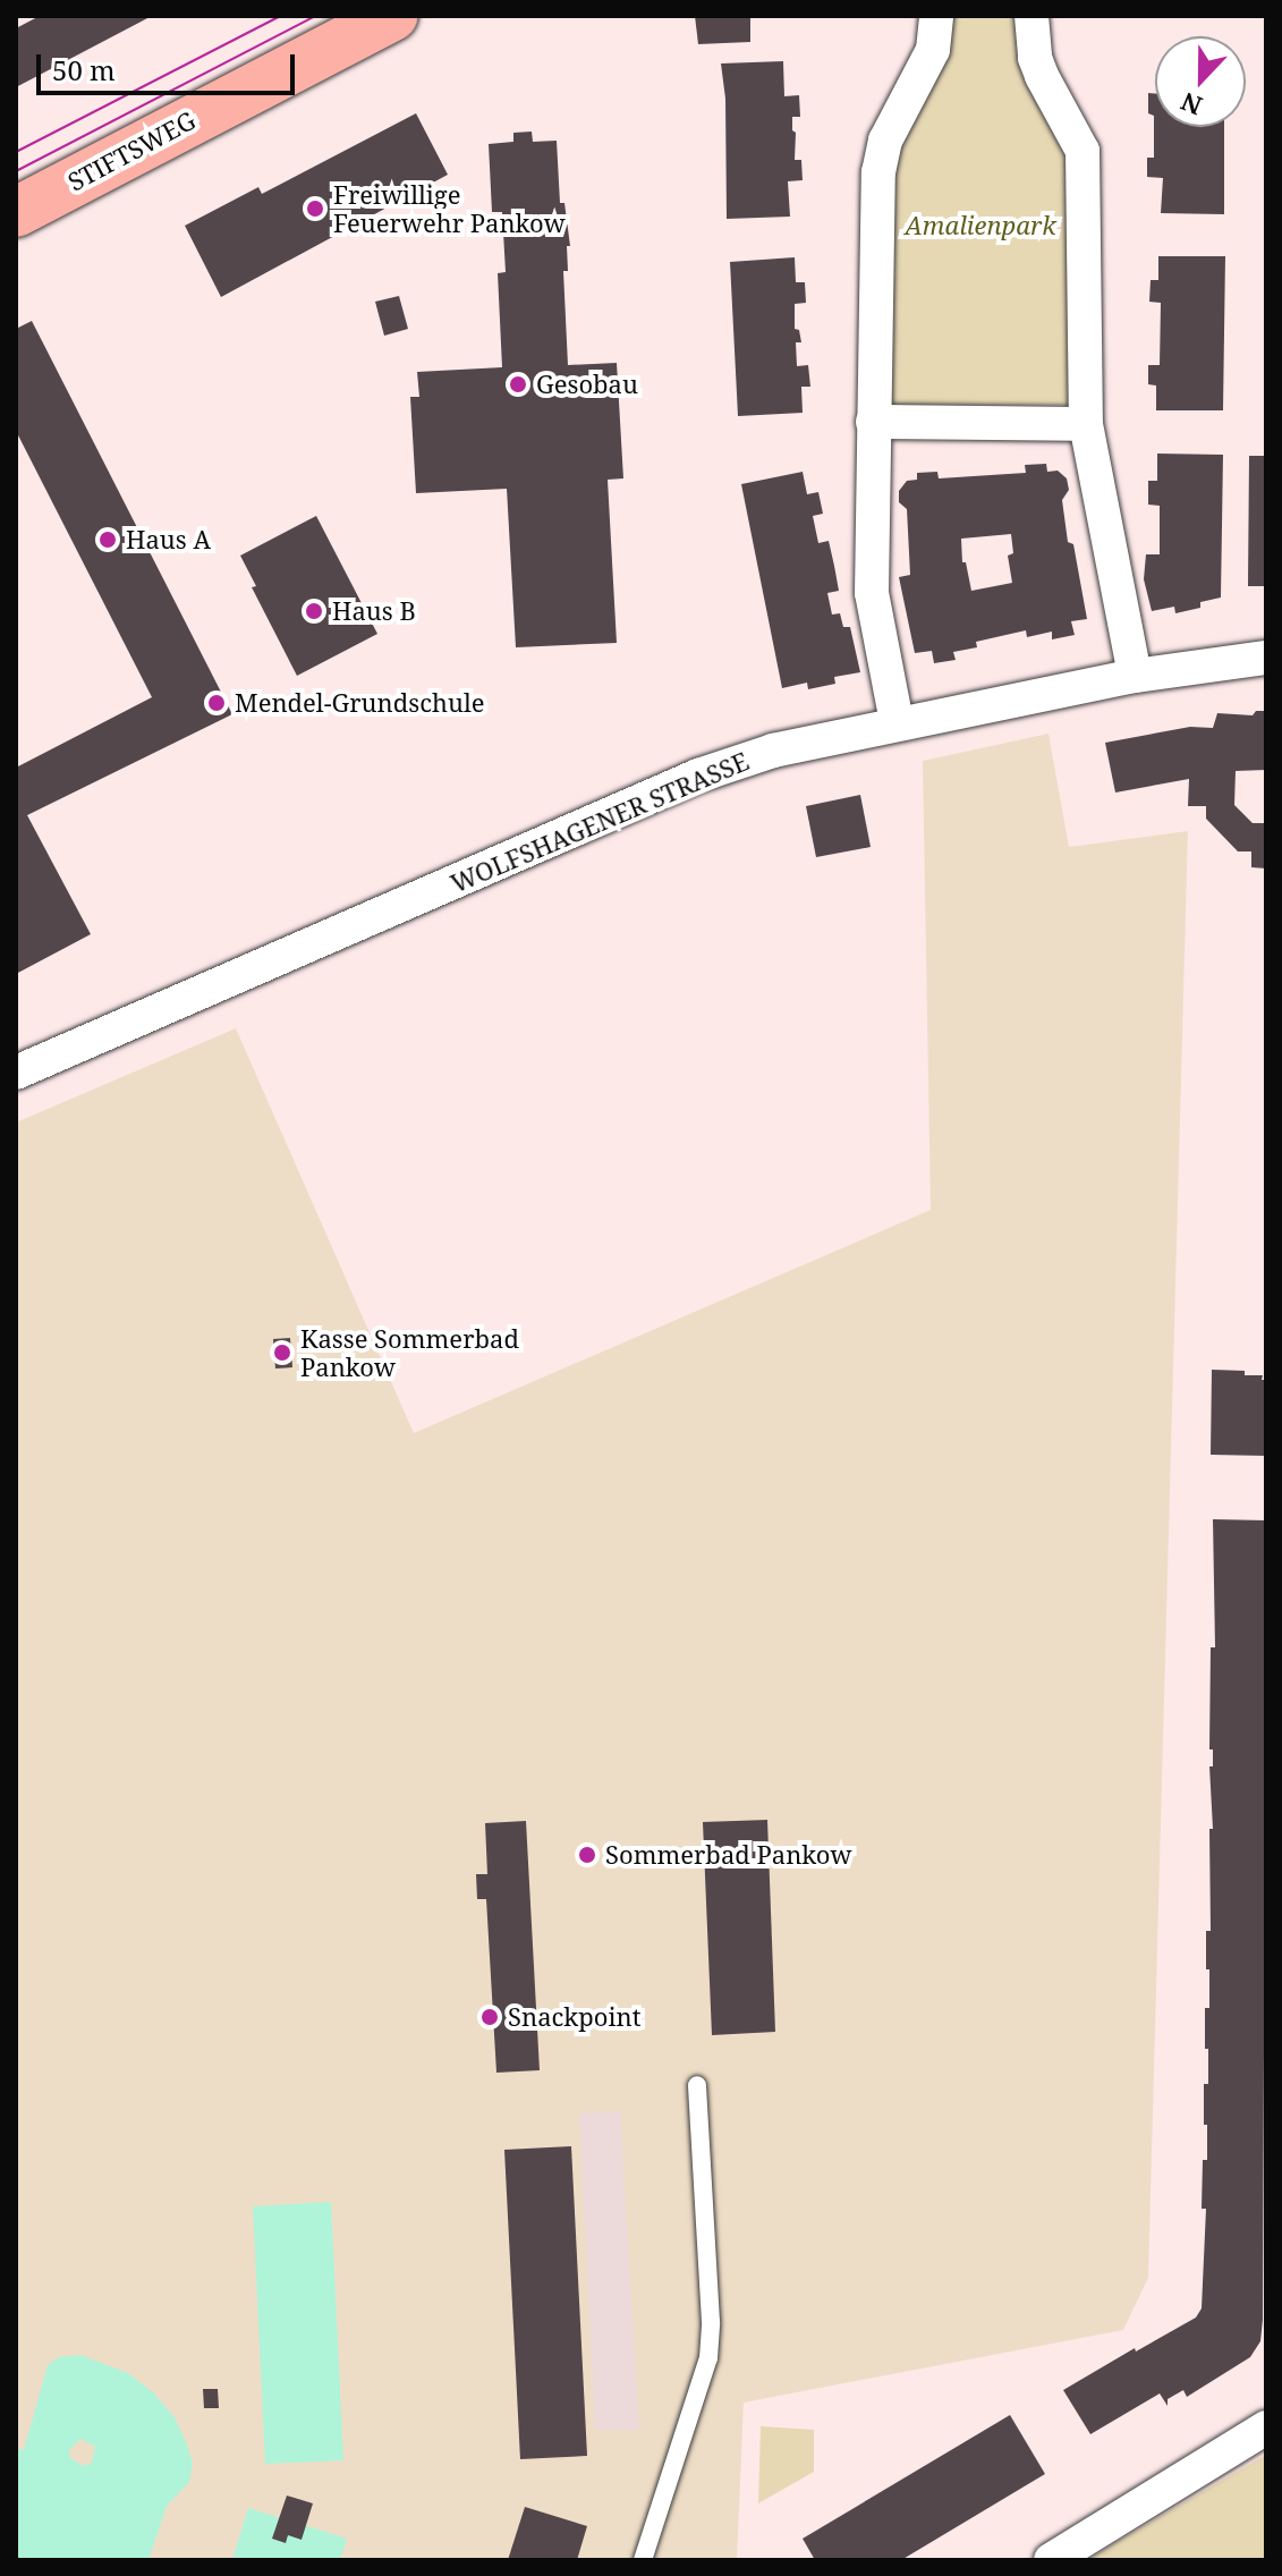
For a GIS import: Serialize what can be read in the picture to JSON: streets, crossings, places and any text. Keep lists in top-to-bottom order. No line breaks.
{"streets":{"street":["STIFTSWEG","WOLFSHAGENER STRASSE"]},"parks":["Amalienpark"],"places":["Freiwillige Feuerwehr Pankow","Gesobau","Haus A","Haus B","Mendel-Grundschule","Kasse Sommerbad Pankow","Sommerbad Pankow","Snackpoint"],"scale_bar":"50 m","north":"bottom"}
